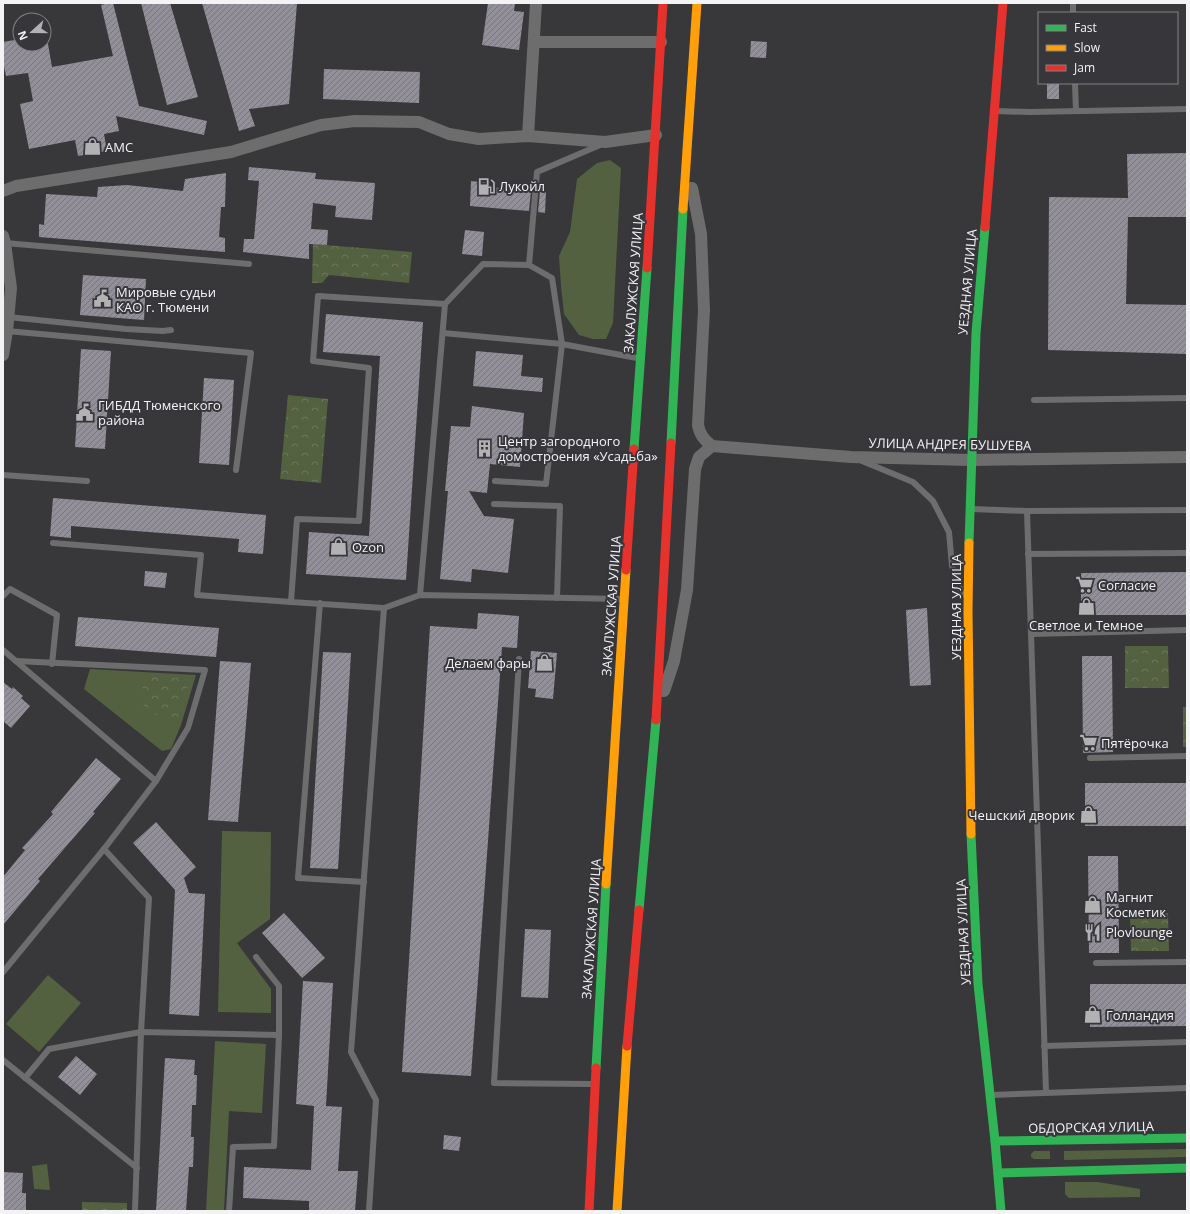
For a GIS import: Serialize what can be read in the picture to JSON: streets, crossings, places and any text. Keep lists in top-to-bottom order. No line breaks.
{"streets":{"main road":["УЕЗДНАЯ УЛИЦА","ЗАКАЛУЖСКАЯ УЛИЦА","ОБДОРСКАЯ УЛИЦА"],"street":["УЛИЦА АНДРЕЯ БУШУЕВА"]},"crossings":[["УЕЗДНАЯ УЛИЦА","УЛИЦА АНДРЕЯ БУШУЕВА"],["УЕЗДНАЯ УЛИЦА","ОБДОРСКАЯ УЛИЦА"]],"places":{"shop":["АМС","Ozon","Светлое и Темное","Делаем фары","Чешский дворик","Магнит Косметик","Голландия"],"fuel station":["Лукойл"],"public building":["Мировые судьи КАО г. Тюмени","ГИБДД Тюменского района"],"building":["Центр загородного домостроения «Усадьба»"],"supermarket":["Согласие","Пятёрочка"],"restaurant":["Plovlounge"]},"legend":["Fast","Slow","Jam"],"north":"left"}
